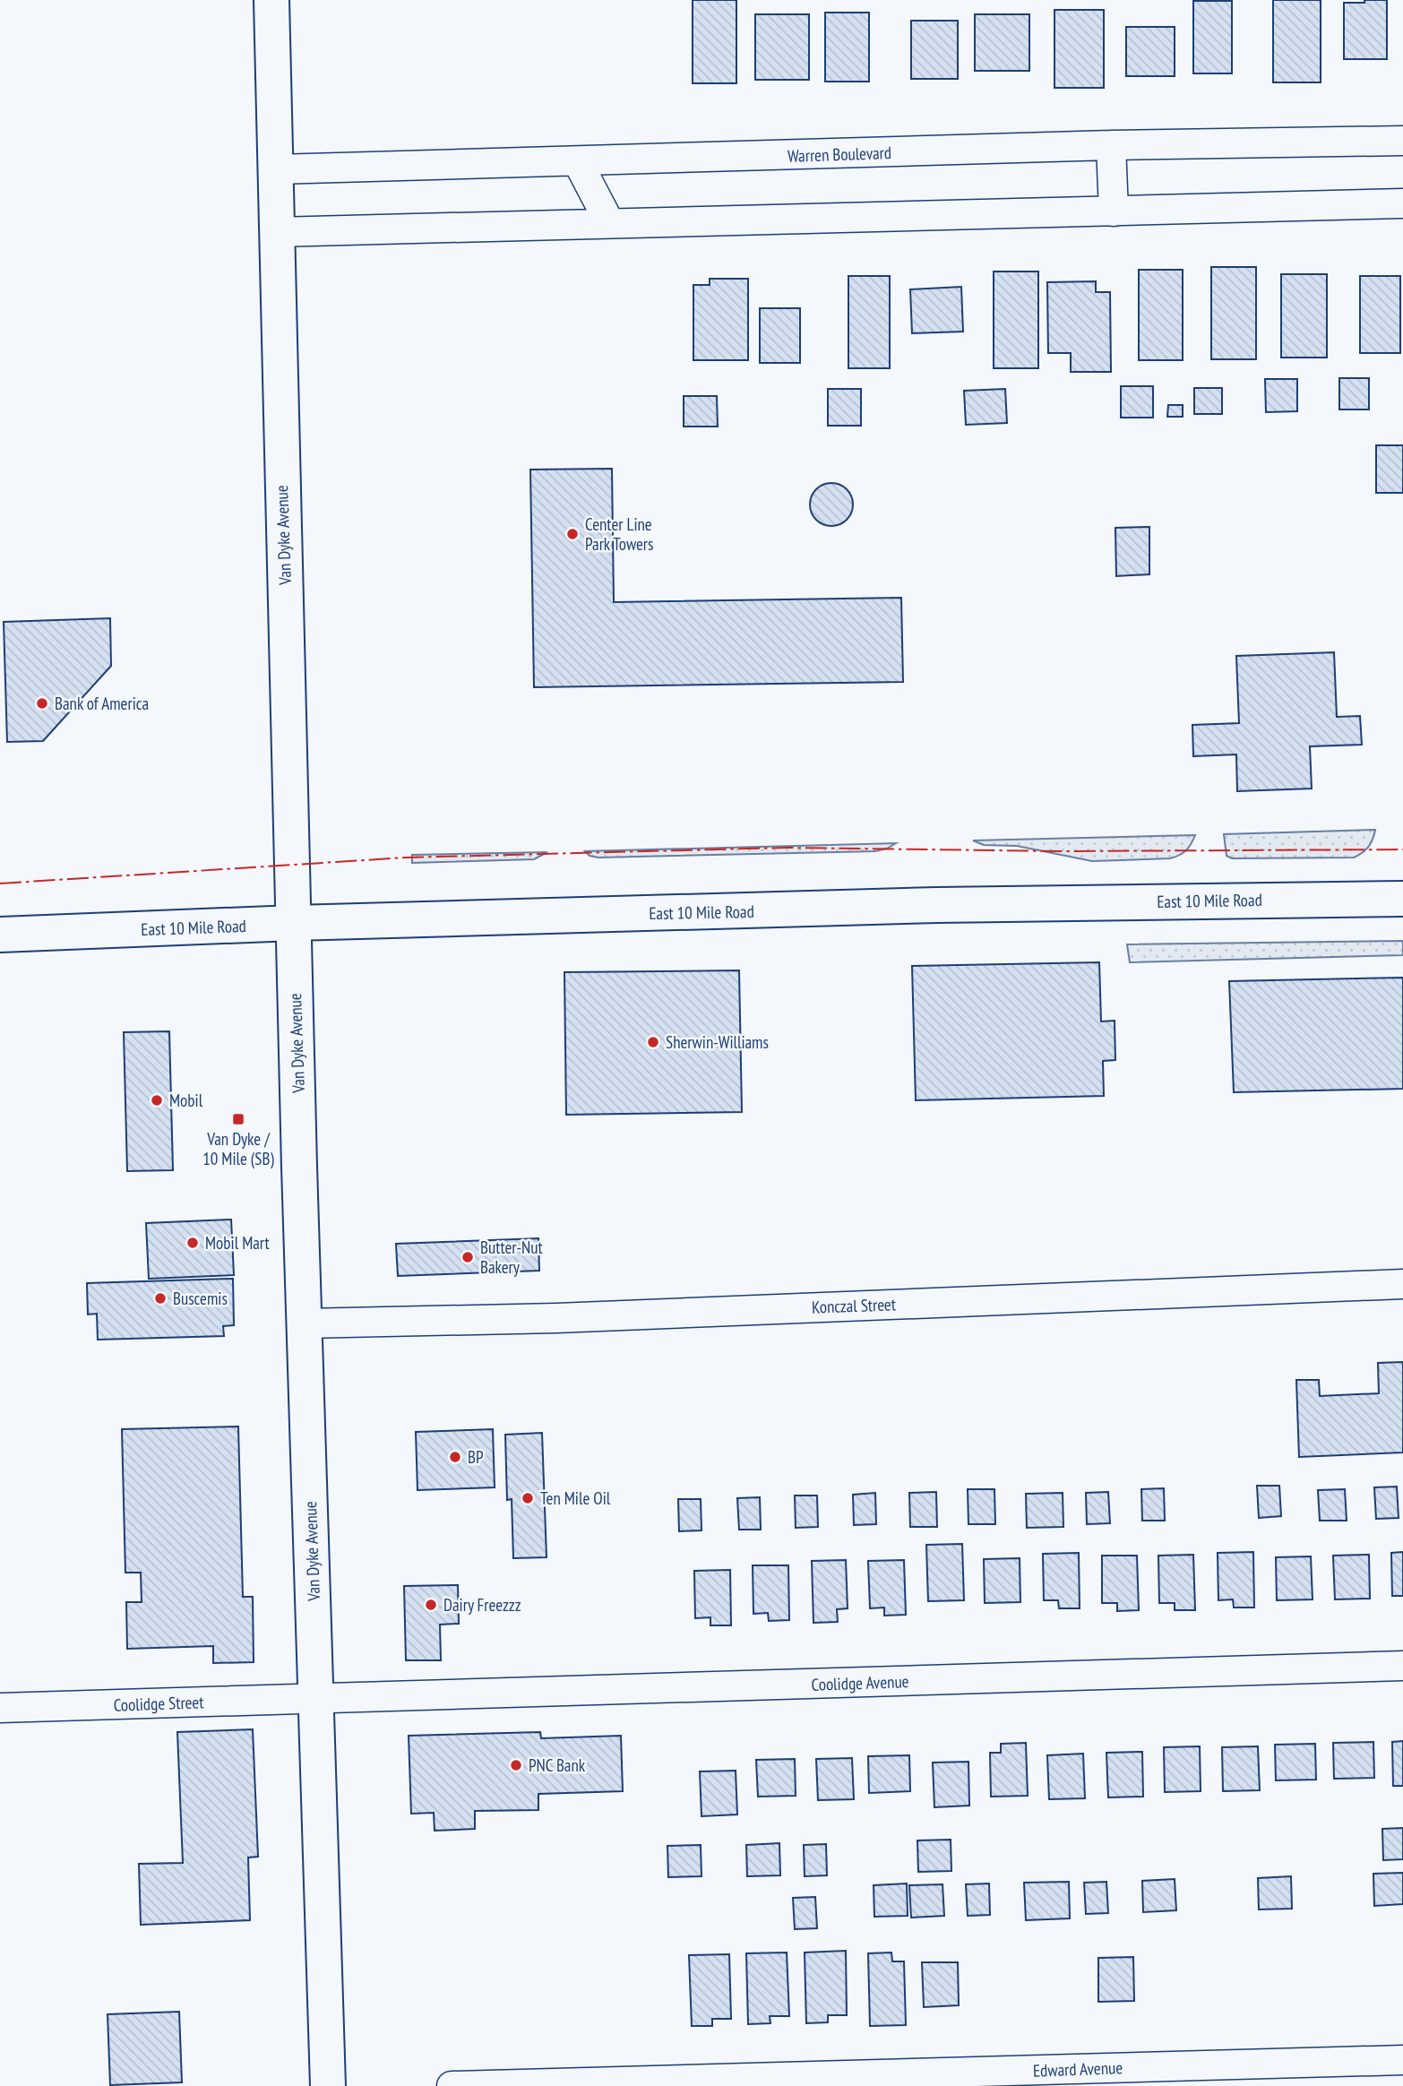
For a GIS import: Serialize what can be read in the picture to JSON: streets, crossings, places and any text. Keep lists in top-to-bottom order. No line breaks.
{"streets":{"main road":["Van Dyke Avenue","East 10 Mile Road"],"street":["Warren Boulevard","Konczal Street","Coolidge Avenue","Coolidge Street","Edward Avenue"]},"crossings":[["Warren Boulevard","Van Dyke Avenue"],["Van Dyke Avenue","East 10 Mile Road"],["Van Dyke Avenue","Konczal Street"],["Van Dyke Avenue","Coolidge Avenue"],["Van Dyke Avenue","Coolidge Street"],["Coolidge Avenue","Coolidge Street"]],"places":{"other":["Center Line Park Towers","Bank of America","Sherwin-Williams","Mobil","Mobil Mart","Butter-Nut Bakery","Buscemis","BP","Ten Mile Oil","Dairy Freezzz","PNC Bank"],"transit":["Van Dyke / 10 Mile (SB)"]}}
